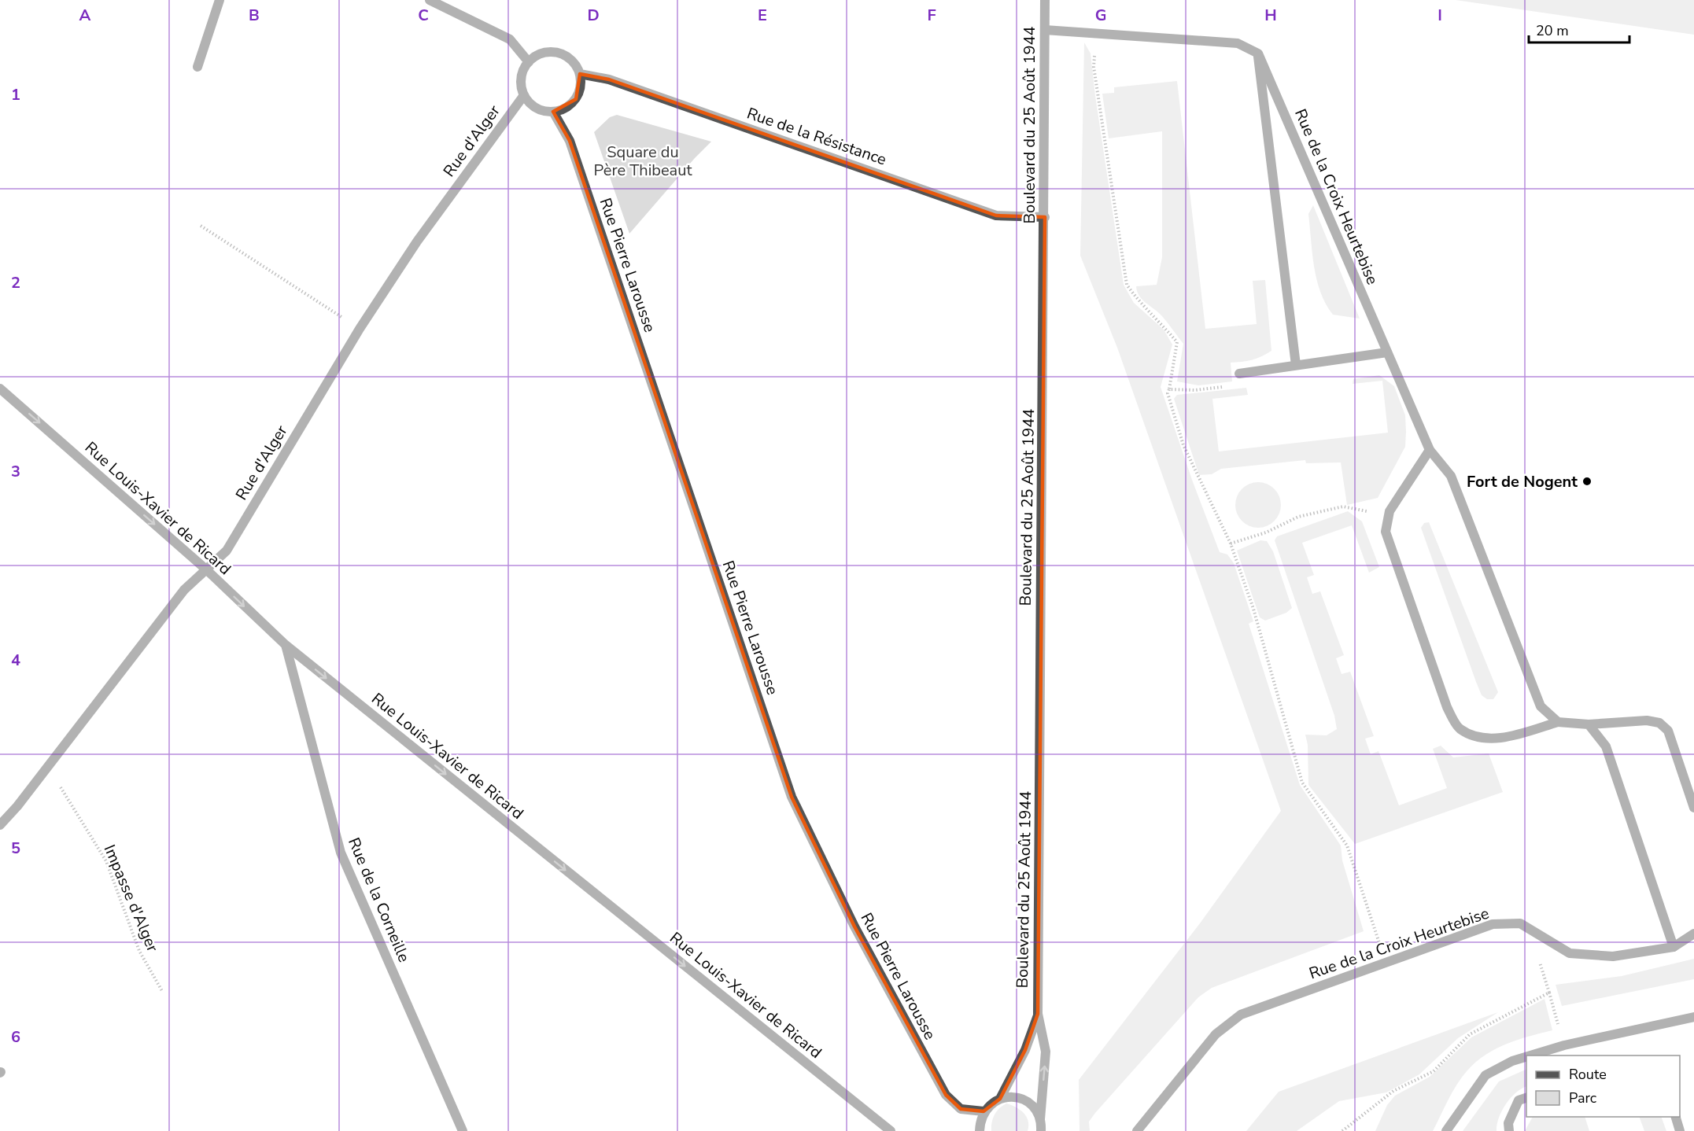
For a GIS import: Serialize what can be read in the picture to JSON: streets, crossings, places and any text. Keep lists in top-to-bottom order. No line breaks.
{"streets":{"street":["Boulevard du 25 Août 1944","Rue de la Résistance","Rue d'Alger","Rue de la Croix Heurtebise","Rue Pierre Larousse","Rue Louis-Xavier de Ricard","Rue de la Corneille"],"path":["Impasse d'Alger"]},"crossings":[["Boulevard du 25 Août 1944","Rue de la Résistance"],["Rue de la Résistance","Rue d'Alger"],["Rue de la Résistance","Rue Pierre Larousse"],["Rue d'Alger","Rue Pierre Larousse"],["Rue d'Alger","Rue Louis-Xavier de Ricard"],["Rue d'Alger","Impasse d'Alger"],["Rue Louis-Xavier de Ricard","Rue de la Corneille"]],"one_way":["Rue Louis-Xavier de Ricard"],"parks":["Square du Père Thibeaut"],"places":["Fort de Nogent"],"legend":["Route","Parc"],"scale_bar":"20 m","grid":{"columns":["A","B","C","D","E","F","G","H","I"],"rows":["1","2","3","4","5","6"]}}
